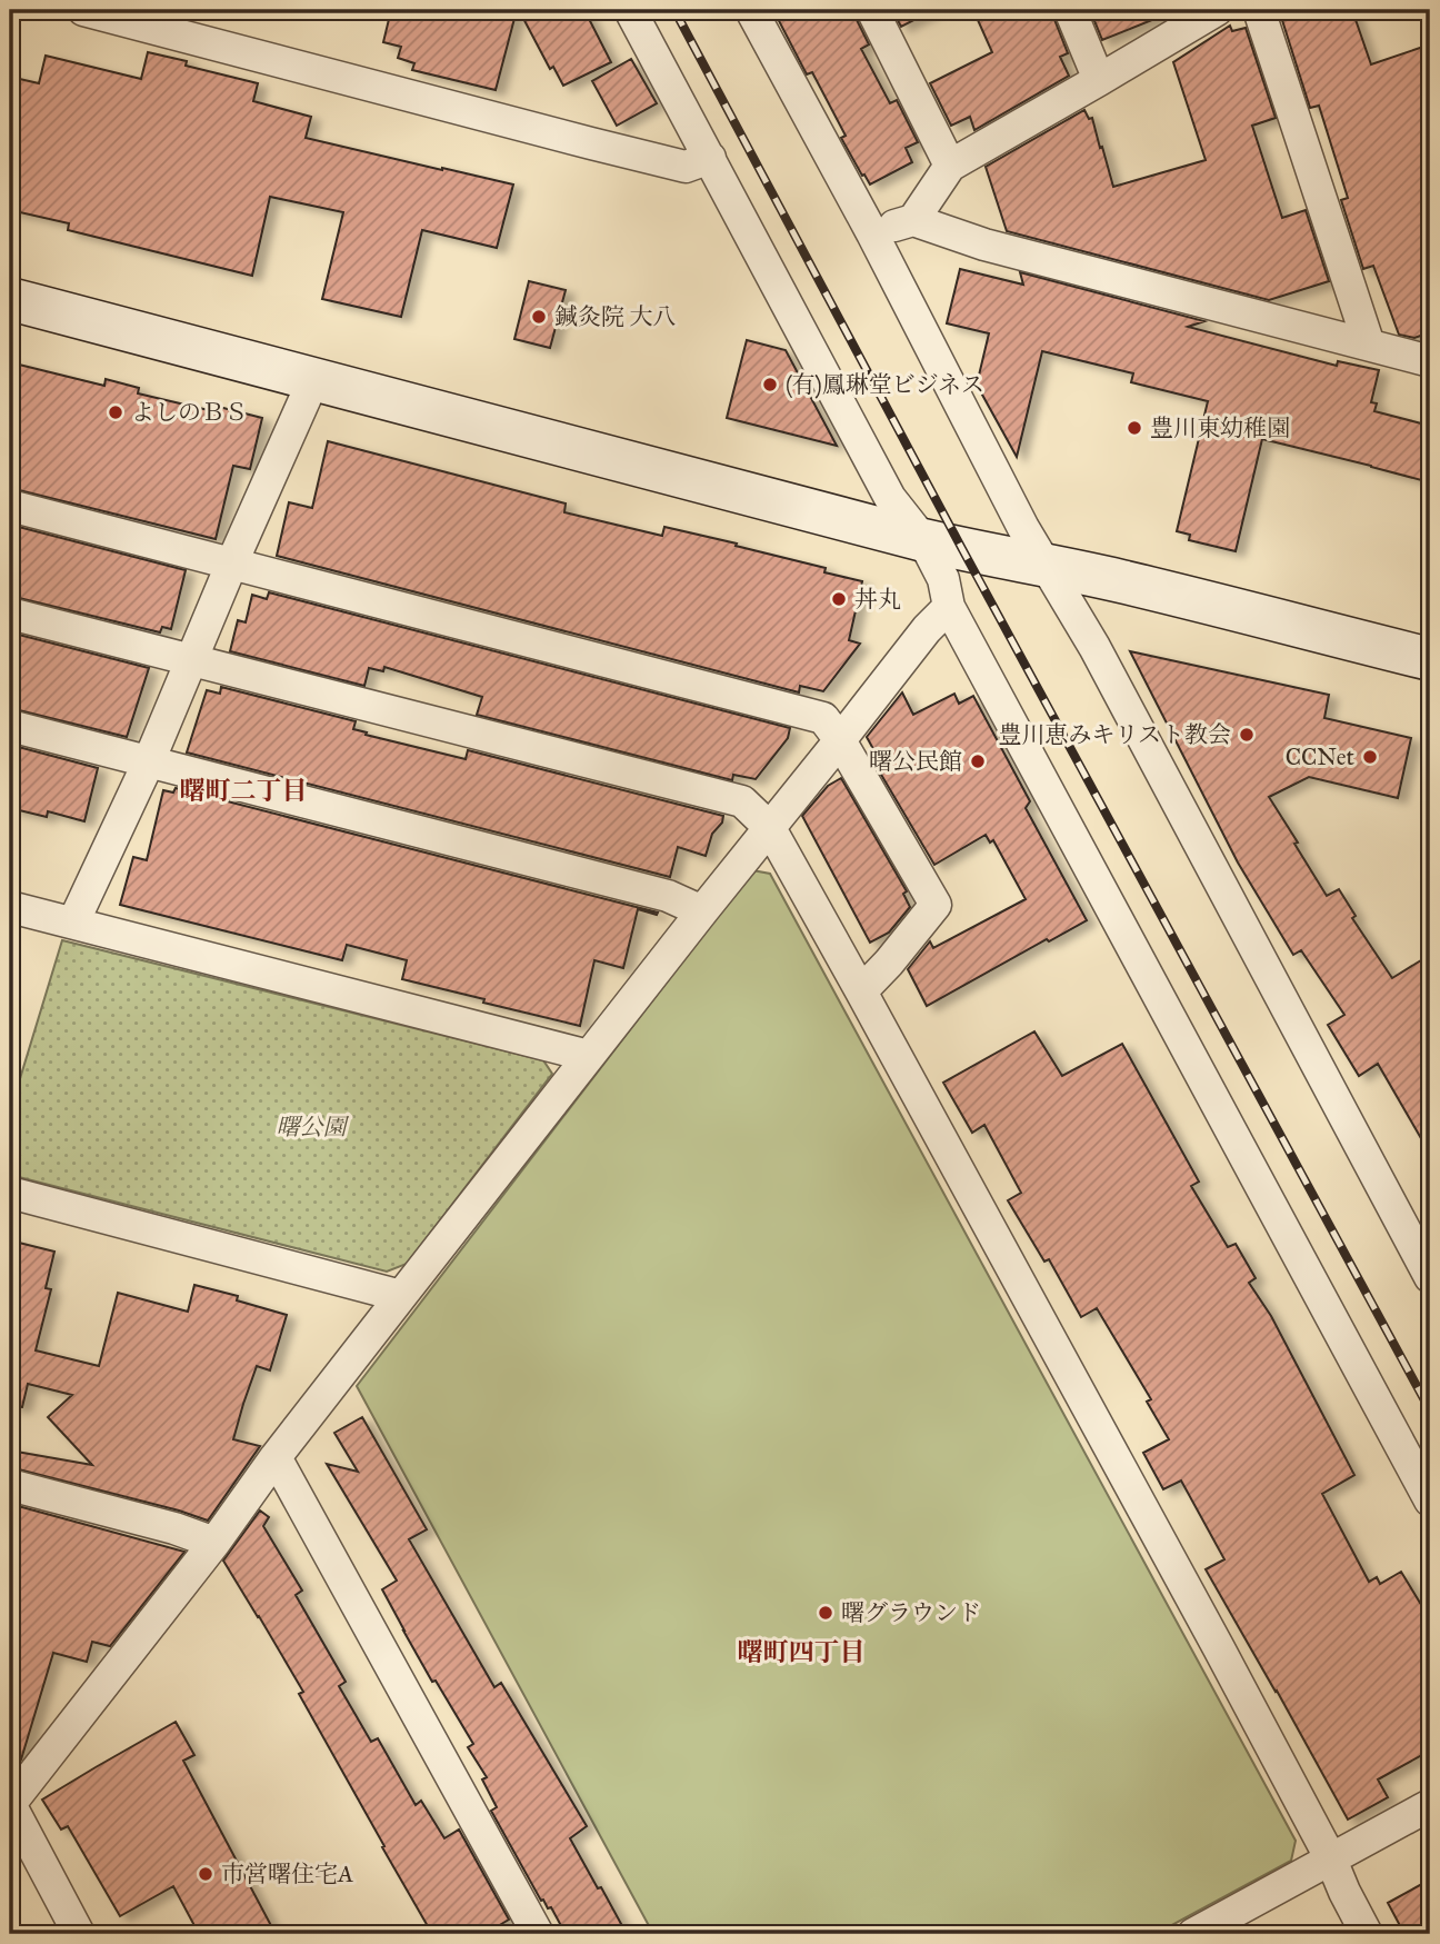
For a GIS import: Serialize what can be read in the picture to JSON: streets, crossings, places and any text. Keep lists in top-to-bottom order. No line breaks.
{"districts":["曙町二丁目","曙町四丁目"],"parks":["曙公園"],"places":["鍼灸院 大八","(有)鳳琳堂ビジネス","よしのＢＳ","豊川東幼稚園","丼丸","豊川恵みキリスト教会","CCNet","曙公民館","曙グラウンド","市営曙住宅A"]}
